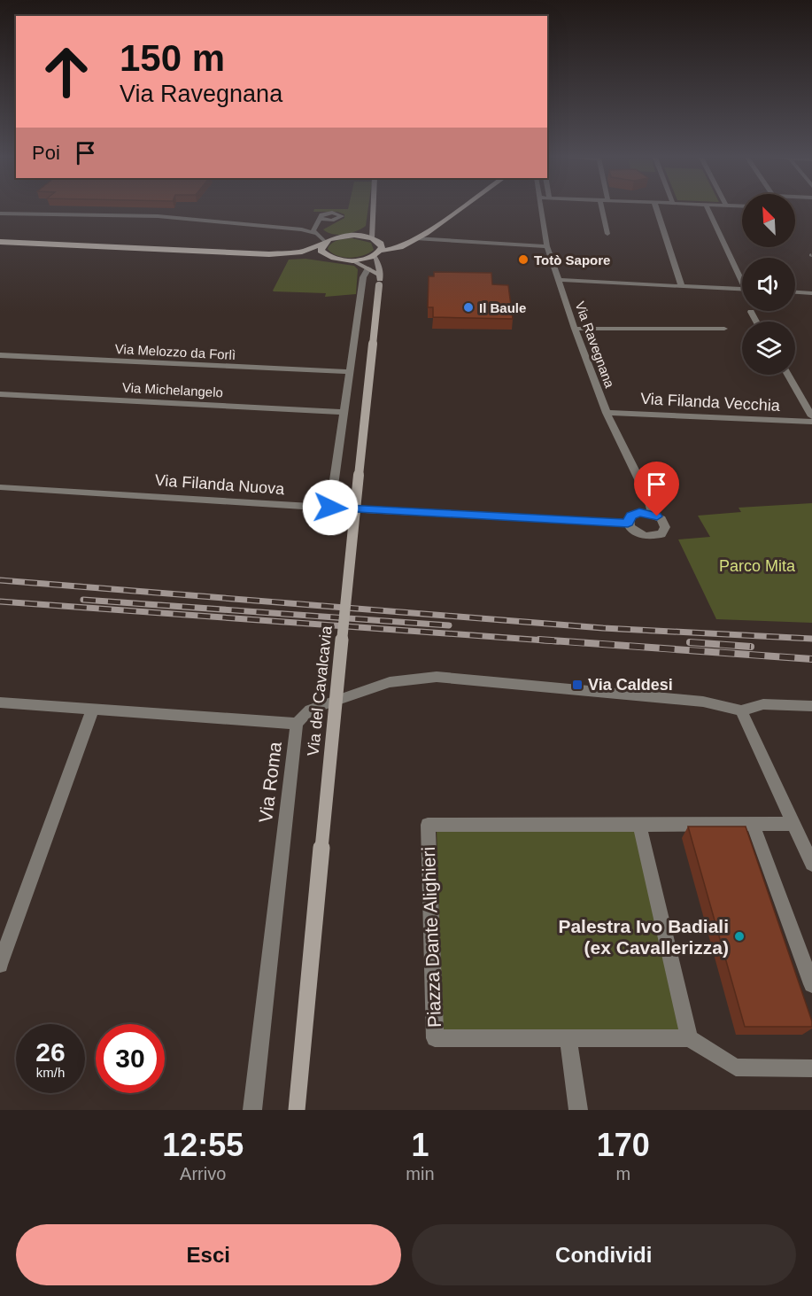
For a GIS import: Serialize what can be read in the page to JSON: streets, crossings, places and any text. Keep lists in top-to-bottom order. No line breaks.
{"streets":{"main road":["Via del Cavalcavia"],"street":["Via Ravegnana","Via Melozzo da Forlì","Via Michelangelo","Via Filanda Vecchia","Via Filanda Nuova","Via Roma","Piazza Dante Alighieri"]},"crossings":[["Via Ravegnana","Via Filanda Vecchia"],["Via Ravegnana","Via Filanda Nuova"]],"parks":["Parco Mita"],"places":{"other":["Totò Sapore","Il Baule","Palestra Ivo Badiali (ex Cavallerizza)"],"transit":["Via Caldesi"]},"north":"top left","page":{"turn":["150 m","Via Ravegnana"],"then":"Poi","speed":"26 km/h","limit":"30","eta":["12:55","Arrivo","1","min","170","m"],"buttons":["Esci","Condividi"]}}
